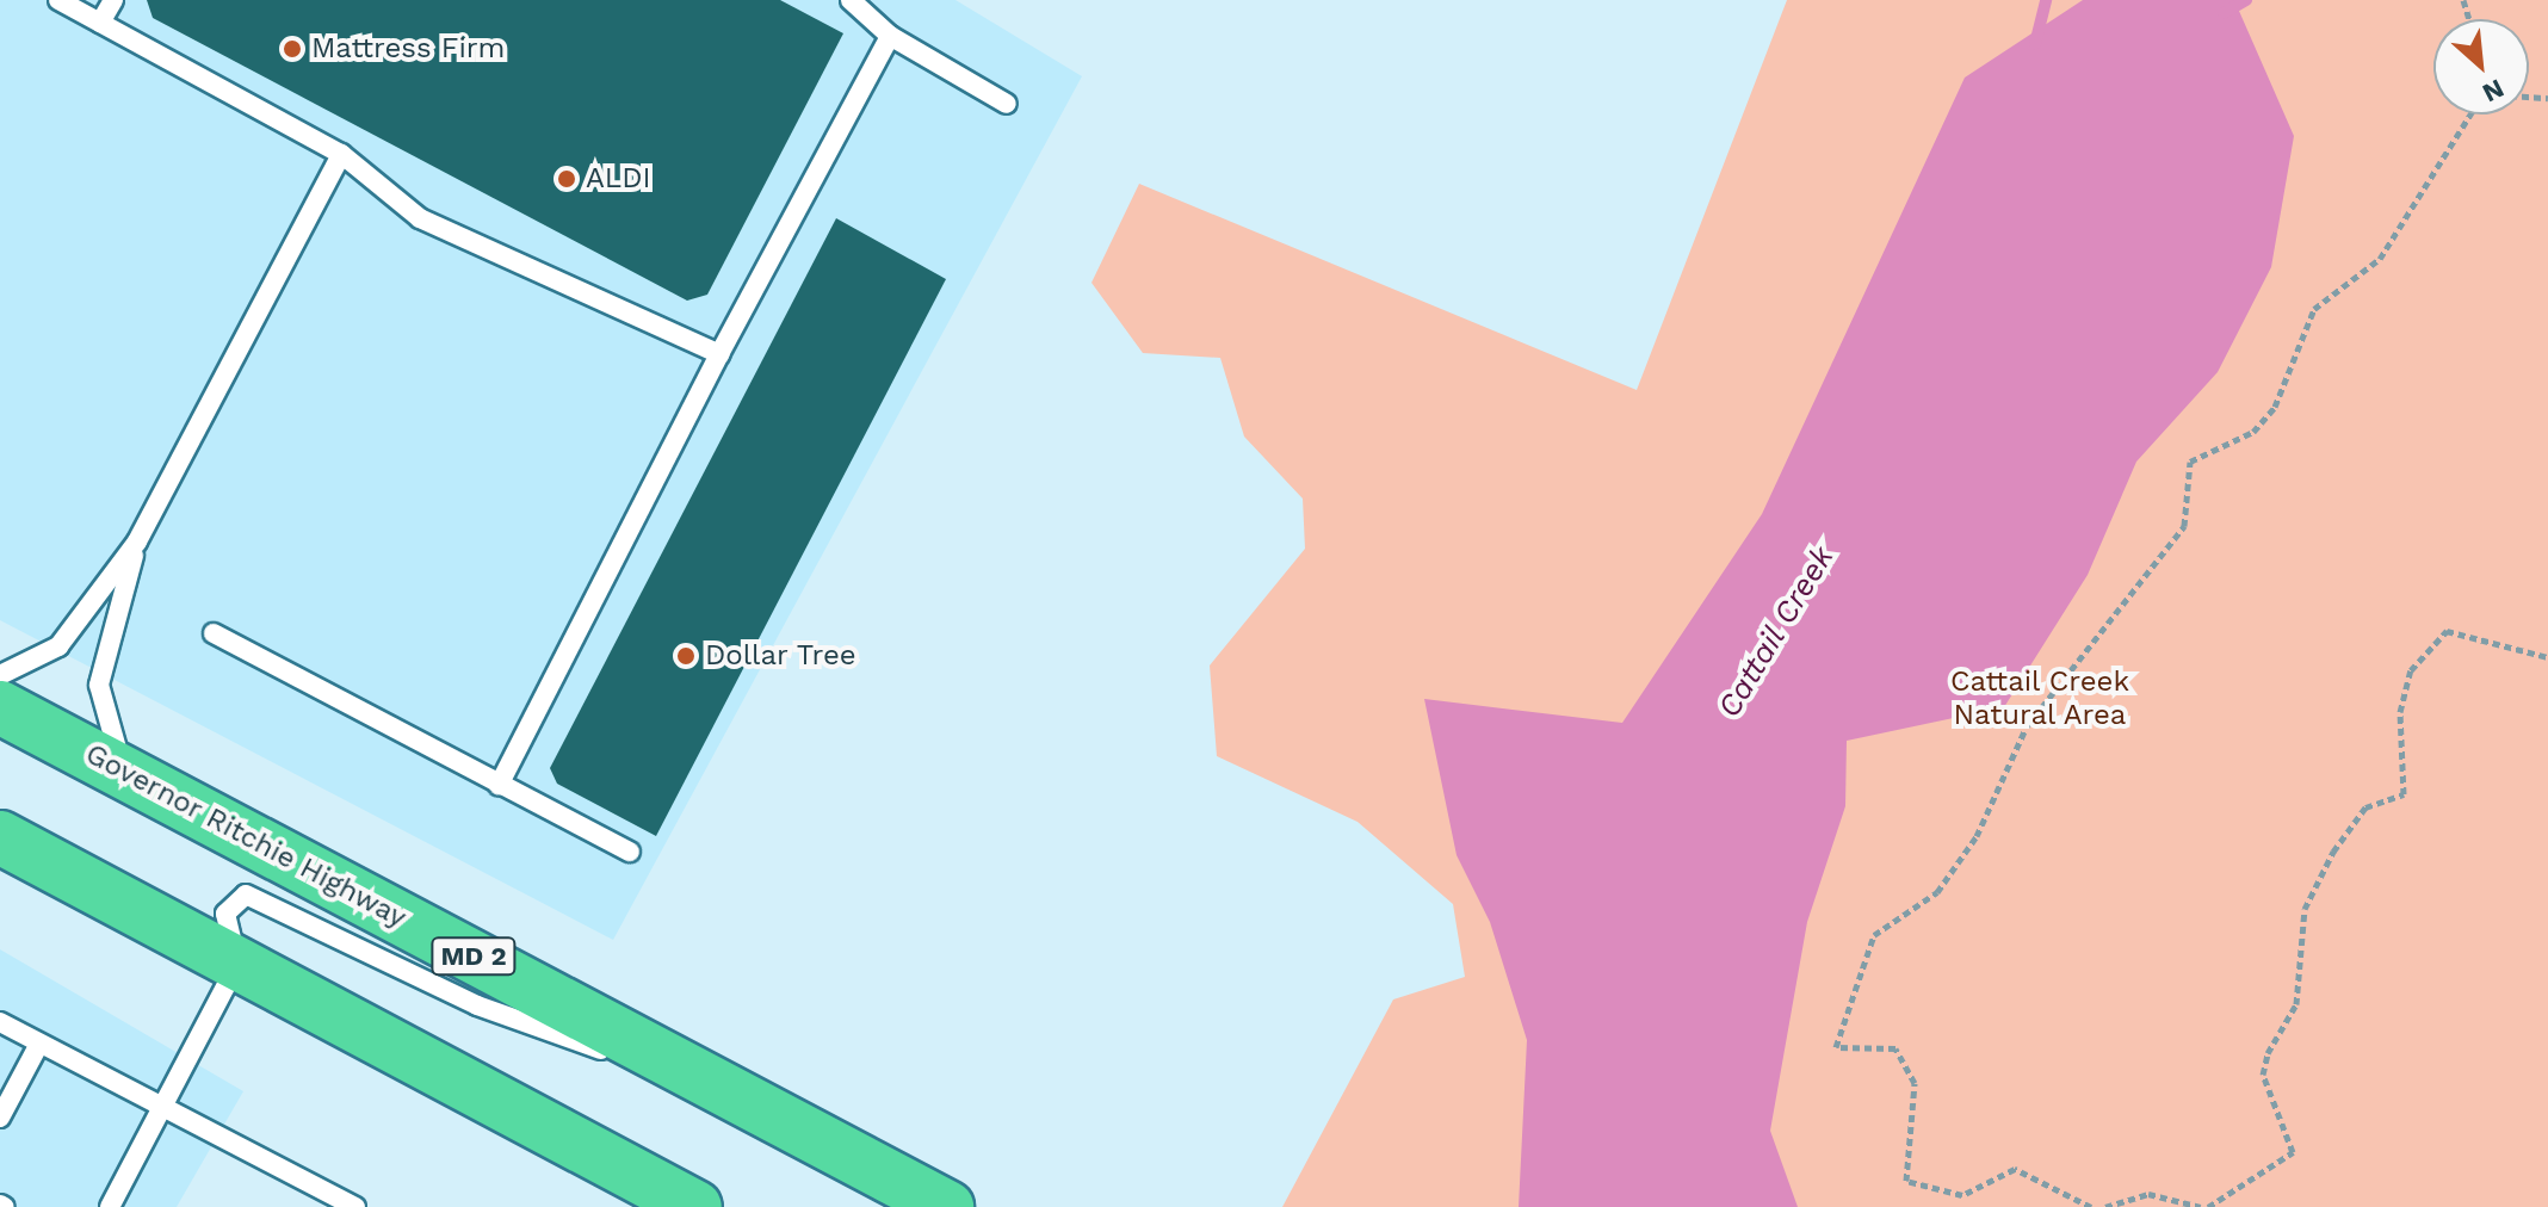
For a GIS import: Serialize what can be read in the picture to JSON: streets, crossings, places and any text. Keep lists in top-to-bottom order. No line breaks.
{"streets":{"highway":["Governor Ritchie Highway","MD 2"]},"water":["Cattail Creek"],"parks":["Cattail Creek Natural Area"],"places":["Mattress Firm","ALDI","Dollar Tree"],"north":"bottom right"}
